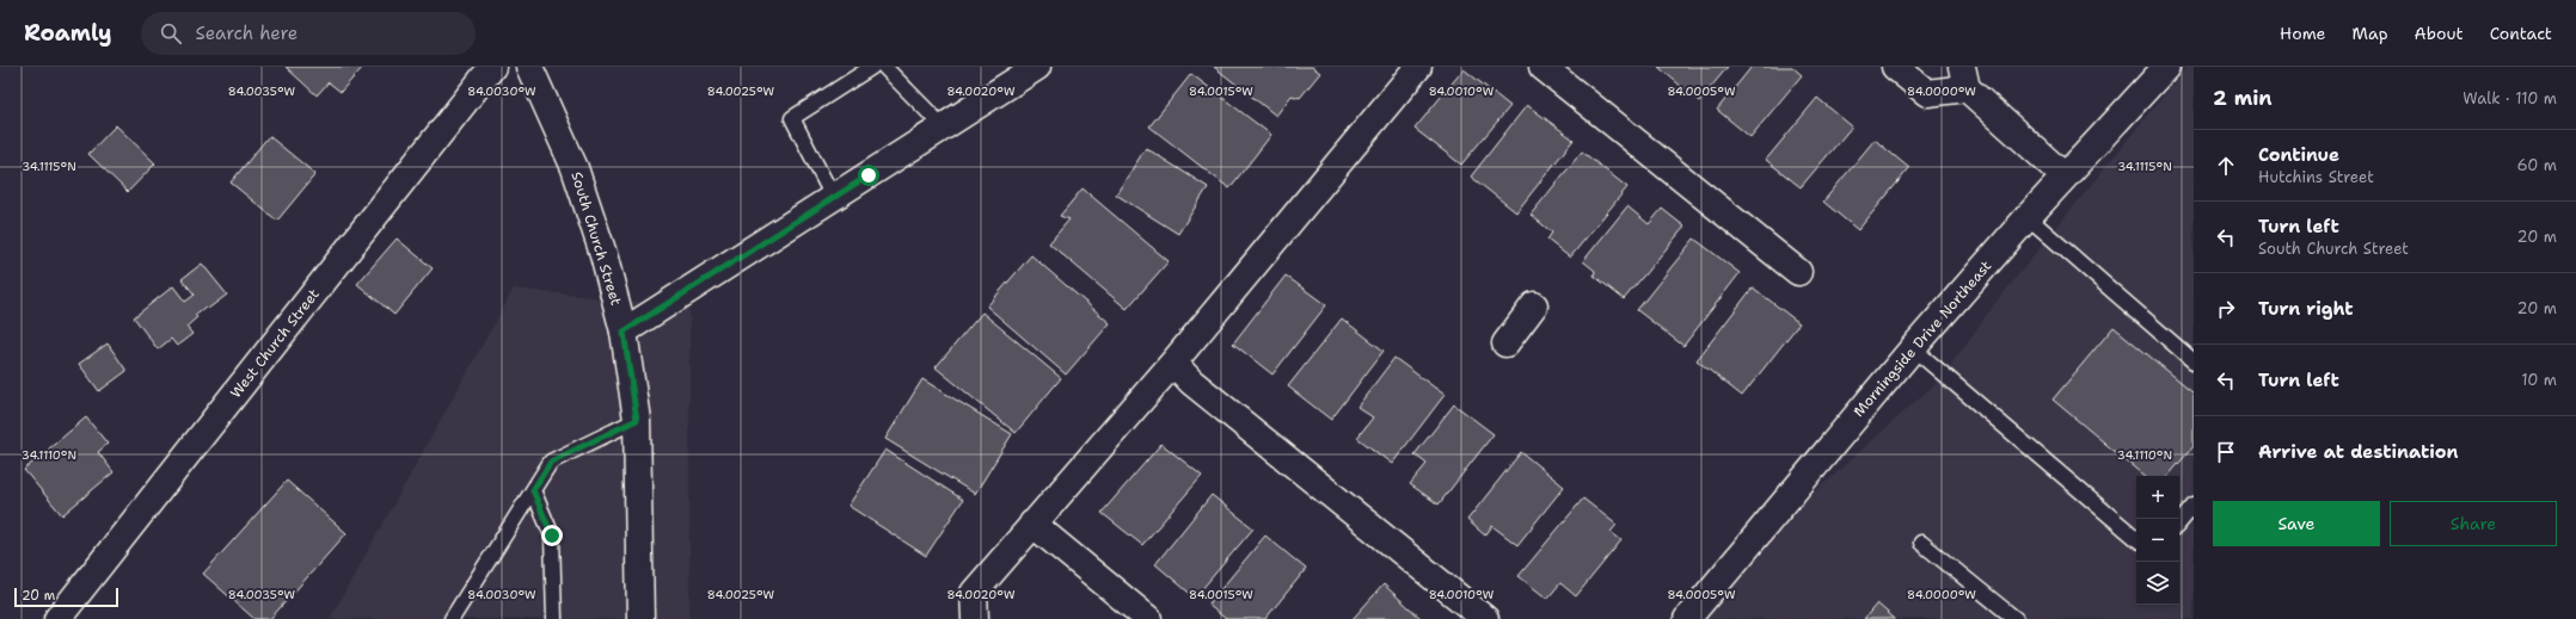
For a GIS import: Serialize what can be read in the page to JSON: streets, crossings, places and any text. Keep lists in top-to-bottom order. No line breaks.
{"streets":{"street":["South Church Street","Morningside Drive Northeast","West Church Street"]},"scale_bar":"20 m","page":{"header":"Roamly","search":"Search here","nav":["Home","Map","About","Contact"],"heading":["2 min","Walk · 110 m"],"list":[["Continue","Hutchins Street","60 m"],["Turn left","South Church Street","20 m"],["Turn right","20 m"],["Turn left","10 m"],"Arrive at destination"],"map_buttons":["+","−"],"buttons":["Save","Share"],"scale":"20 m"},"coordinates":["84.0035°W","84.0030°W","84.0025°W","84.0020°W","84.0015°W","84.0010°W","84.0005°W","84.0000°W","34.1115°N","34.1110°N"]}
